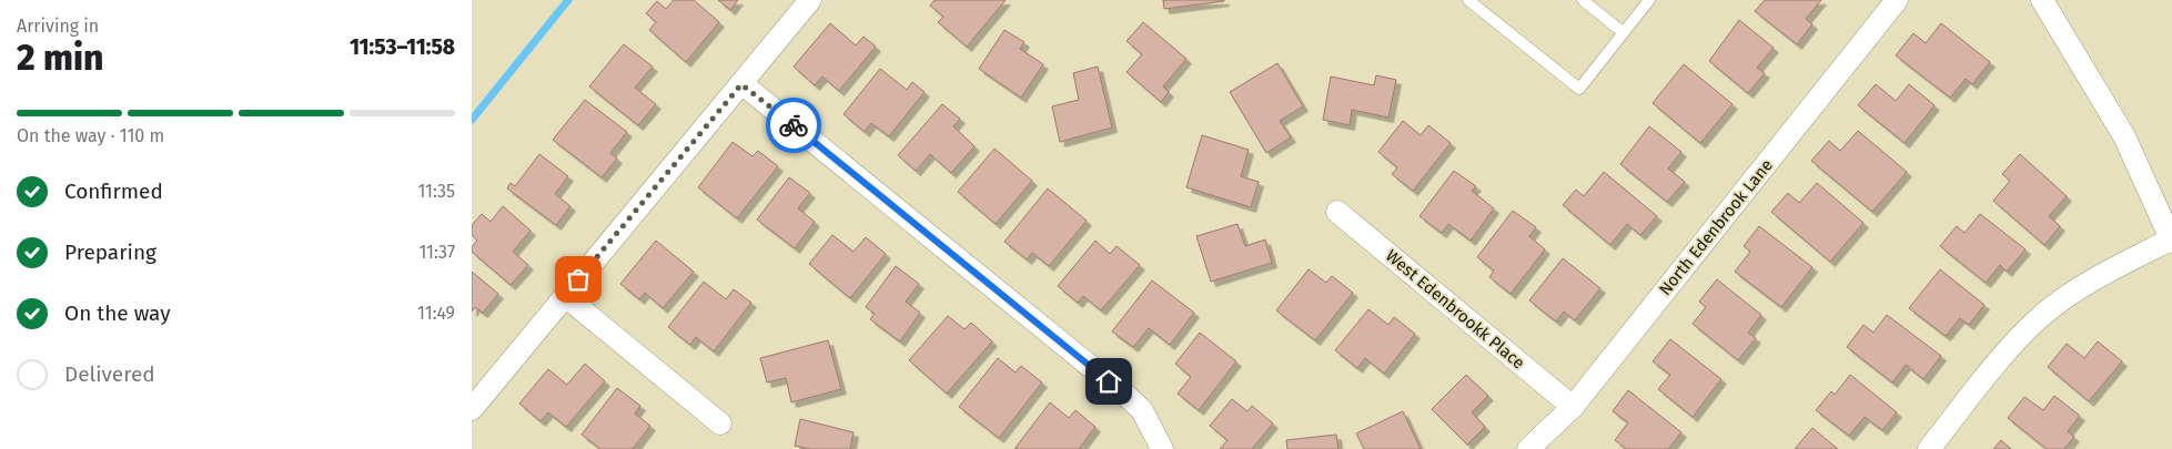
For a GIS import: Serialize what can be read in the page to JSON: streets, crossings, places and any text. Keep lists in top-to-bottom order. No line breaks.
{"streets":{"street":["North Edenbrook Lane","West Edenbrookk Place"]},"crossings":[["North Edenbrook Lane","West Edenbrookk Place"]],"page":{"heading":["2 min","Arriving in","11:53–11:58"],"bar":"On the way · 110 m","list":[["Confirmed","11:35"],["Preparing","11:37"],["On the way","11:49"],"Delivered"]}}
